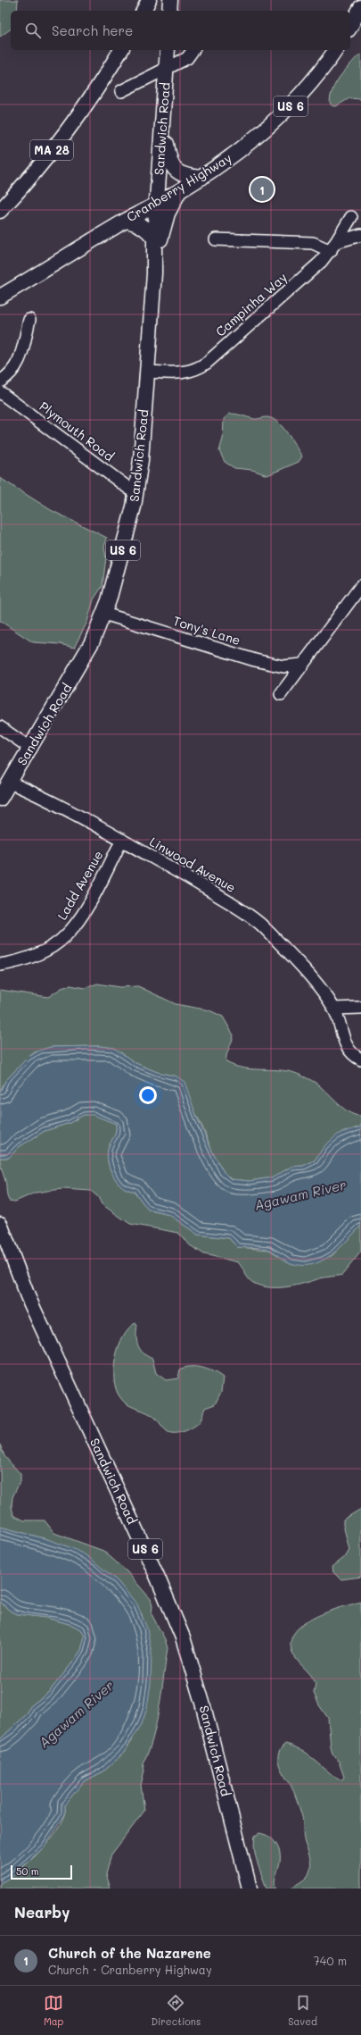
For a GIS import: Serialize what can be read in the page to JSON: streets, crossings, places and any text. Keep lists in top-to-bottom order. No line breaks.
{"streets":{"main road":["US 6","Sandwich Road","MA 28","Cranberry Highway"],"street":["Campinha Way","Plymouth Road","Tony's Lane","Linwood Avenue","Ladd Avenue"]},"crossings":[["Sandwich Road","Cranberry Highway"],["Sandwich Road","Campinha Way"],["Sandwich Road","Plymouth Road"],["Sandwich Road","Tony's Lane"],["Sandwich Road","Linwood Avenue"],["Linwood Avenue","Ladd Avenue"]],"water":["Agawam River"],"scale_bar":"50 m","page":{"search":"Search here","pins":"1","scale":"50 m","heading":"Nearby","list":[{"mark":"1","name":"Church of the Nazarene","note":"Church · Cranberry Highway","value":"740 m"}],"nav":["Map","Directions","Saved"]}}
